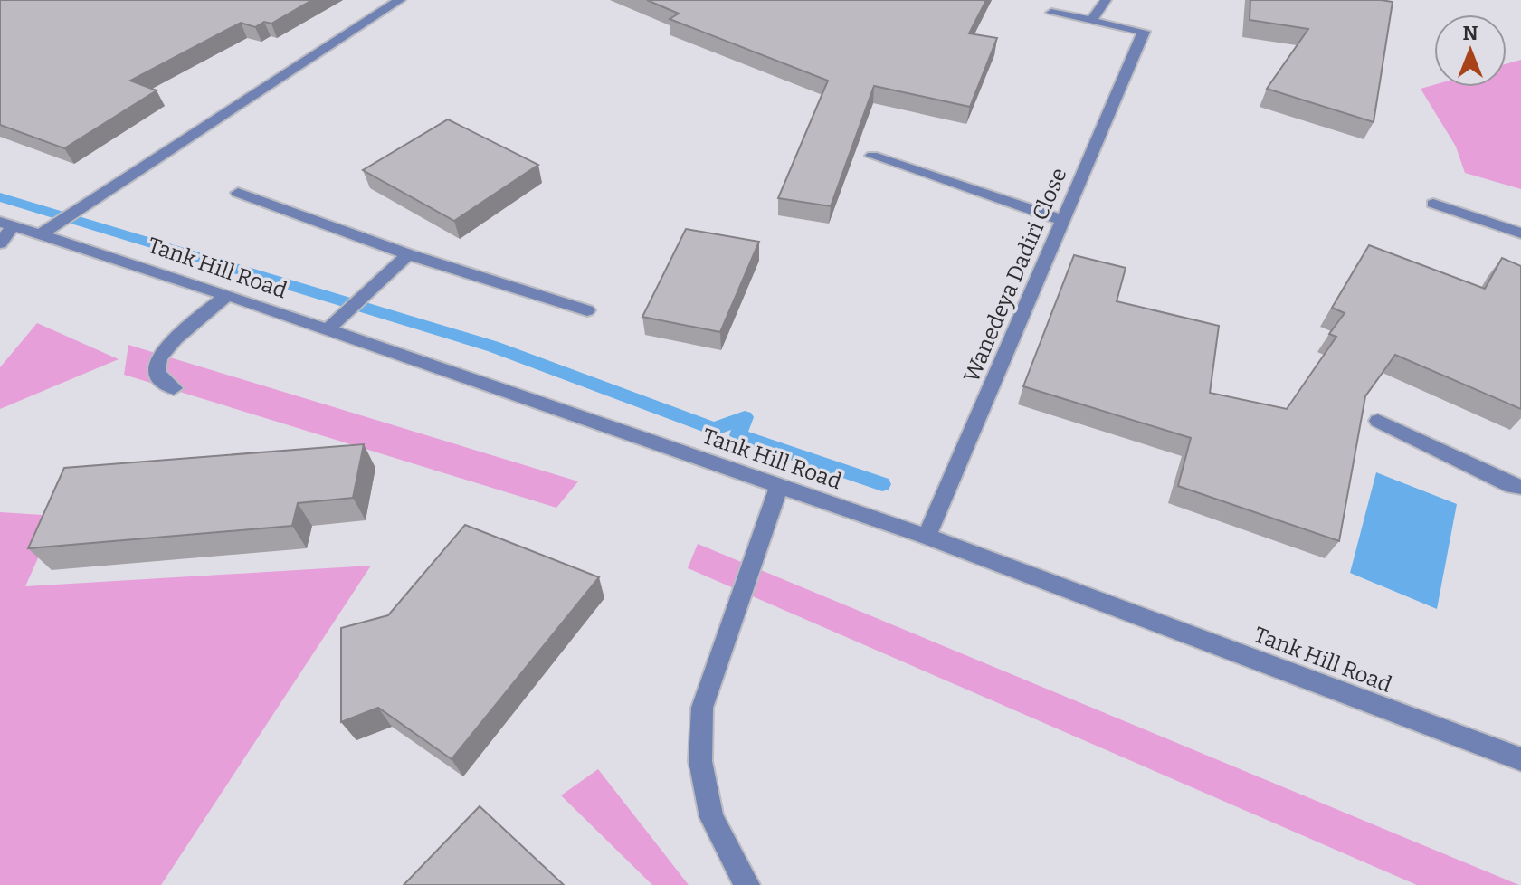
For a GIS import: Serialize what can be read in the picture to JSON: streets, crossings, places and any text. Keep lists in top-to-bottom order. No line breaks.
{"streets":{"street":["Tank Hill Road","Wanedeya Dadiri Close"]},"crossings":[["Tank Hill Road","Wanedeya Dadiri Close"]],"north":"top"}
